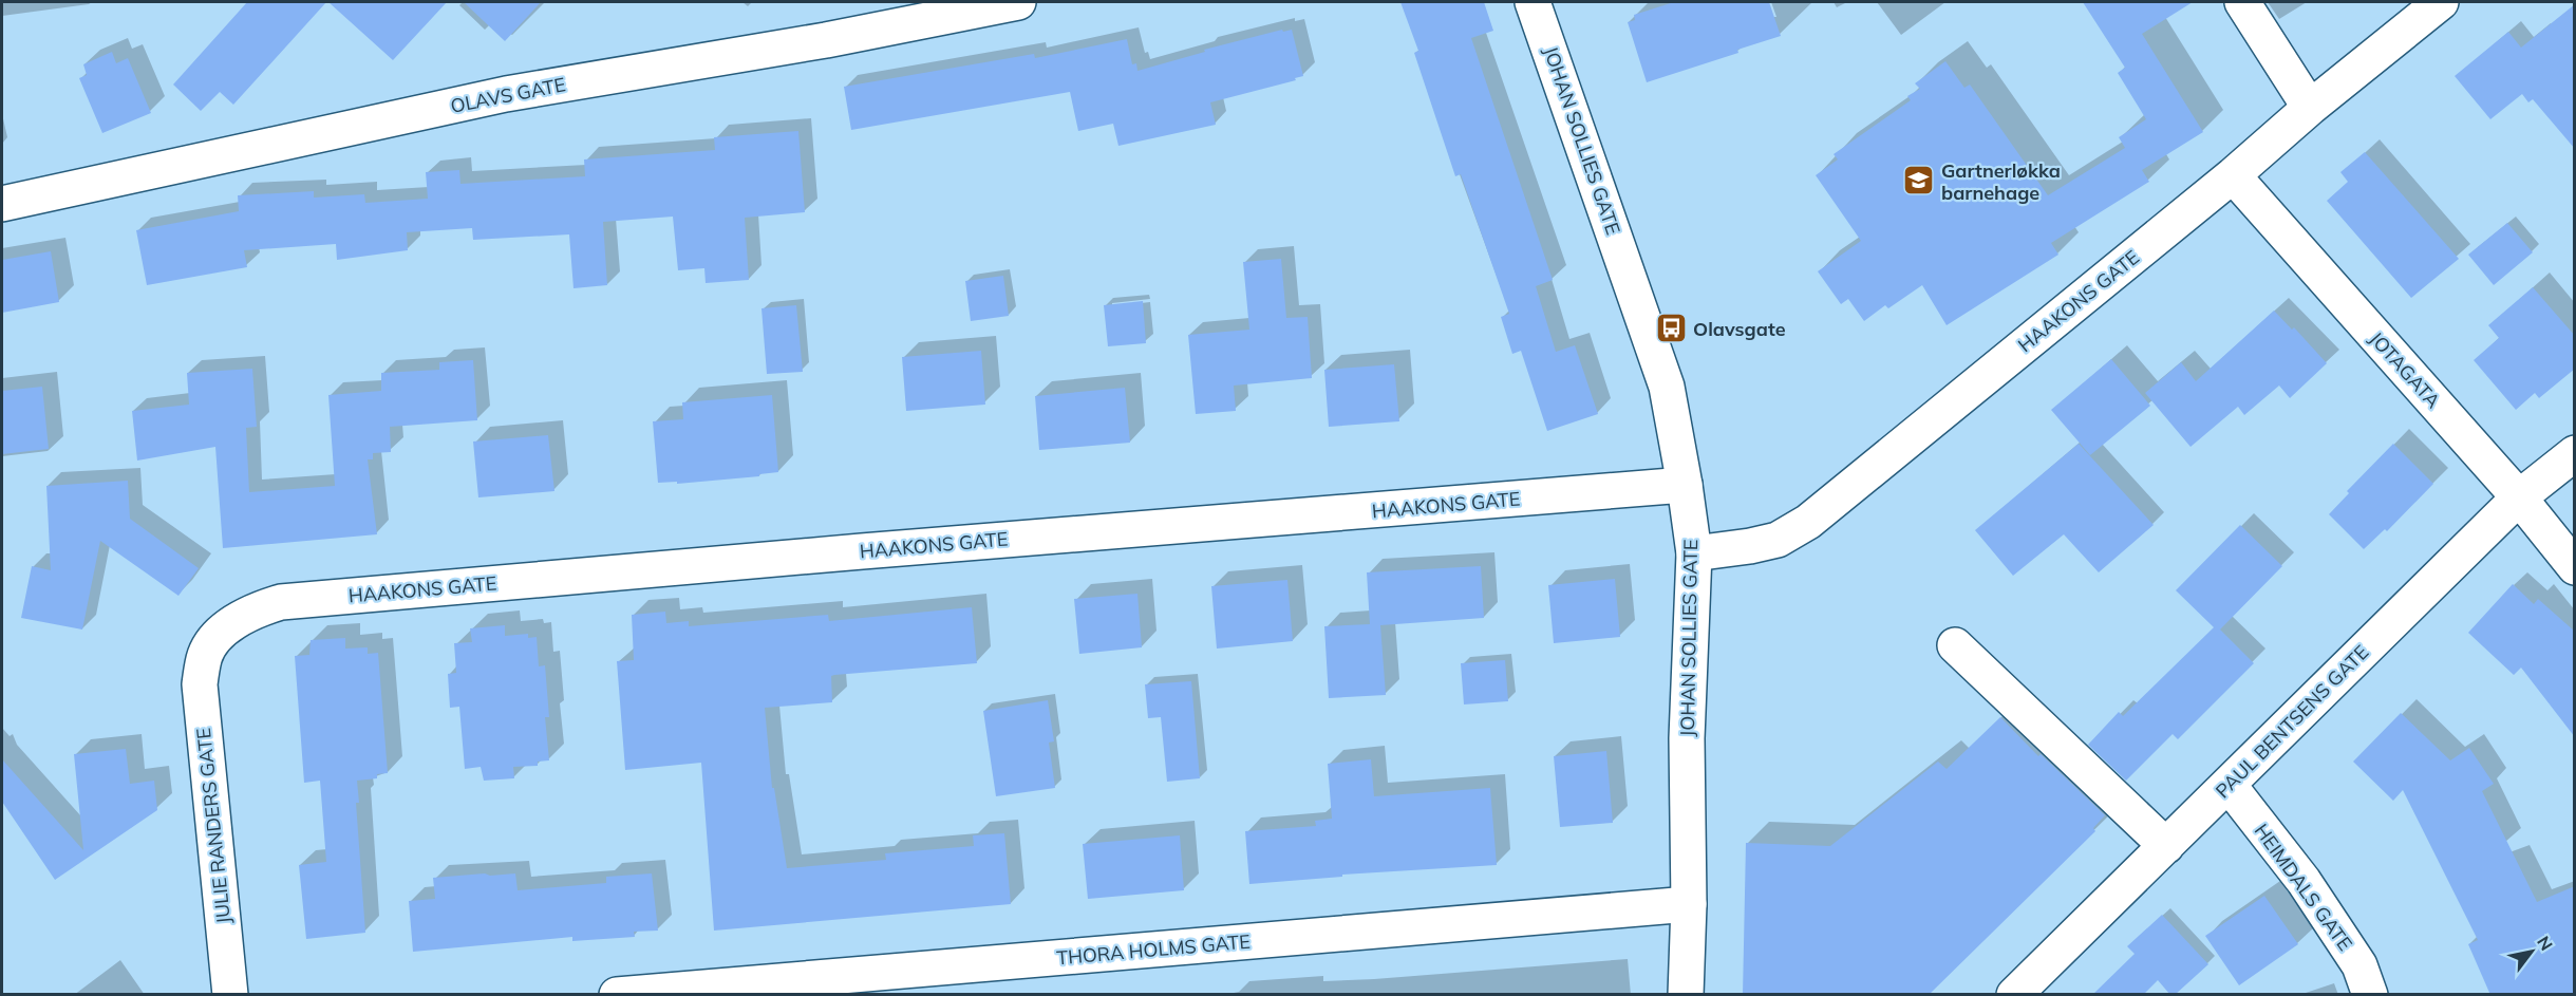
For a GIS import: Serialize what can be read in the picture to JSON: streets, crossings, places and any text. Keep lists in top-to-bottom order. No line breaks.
{"streets":{"street":["OLAVS GATE","JOHAN SOLLIES GATE","HAAKONS GATE","JOTAGATA","PAUL BENTSENS GATE","JULIE RANDERS GATE","HEIMDALS GATE","THORA HOLMS GATE"]},"crossings":[["JOHAN SOLLIES GATE","HAAKONS GATE"],["JOHAN SOLLIES GATE","THORA HOLMS GATE"],["HAAKONS GATE","JOTAGATA"],["HAAKONS GATE","JULIE RANDERS GATE"],["JOTAGATA","PAUL BENTSENS GATE"],["PAUL BENTSENS GATE","HEIMDALS GATE"]],"places":{"school or university":["Gartnerløkka barnehage"],"bus stop":["Olavsgate"]},"north":"top right"}
